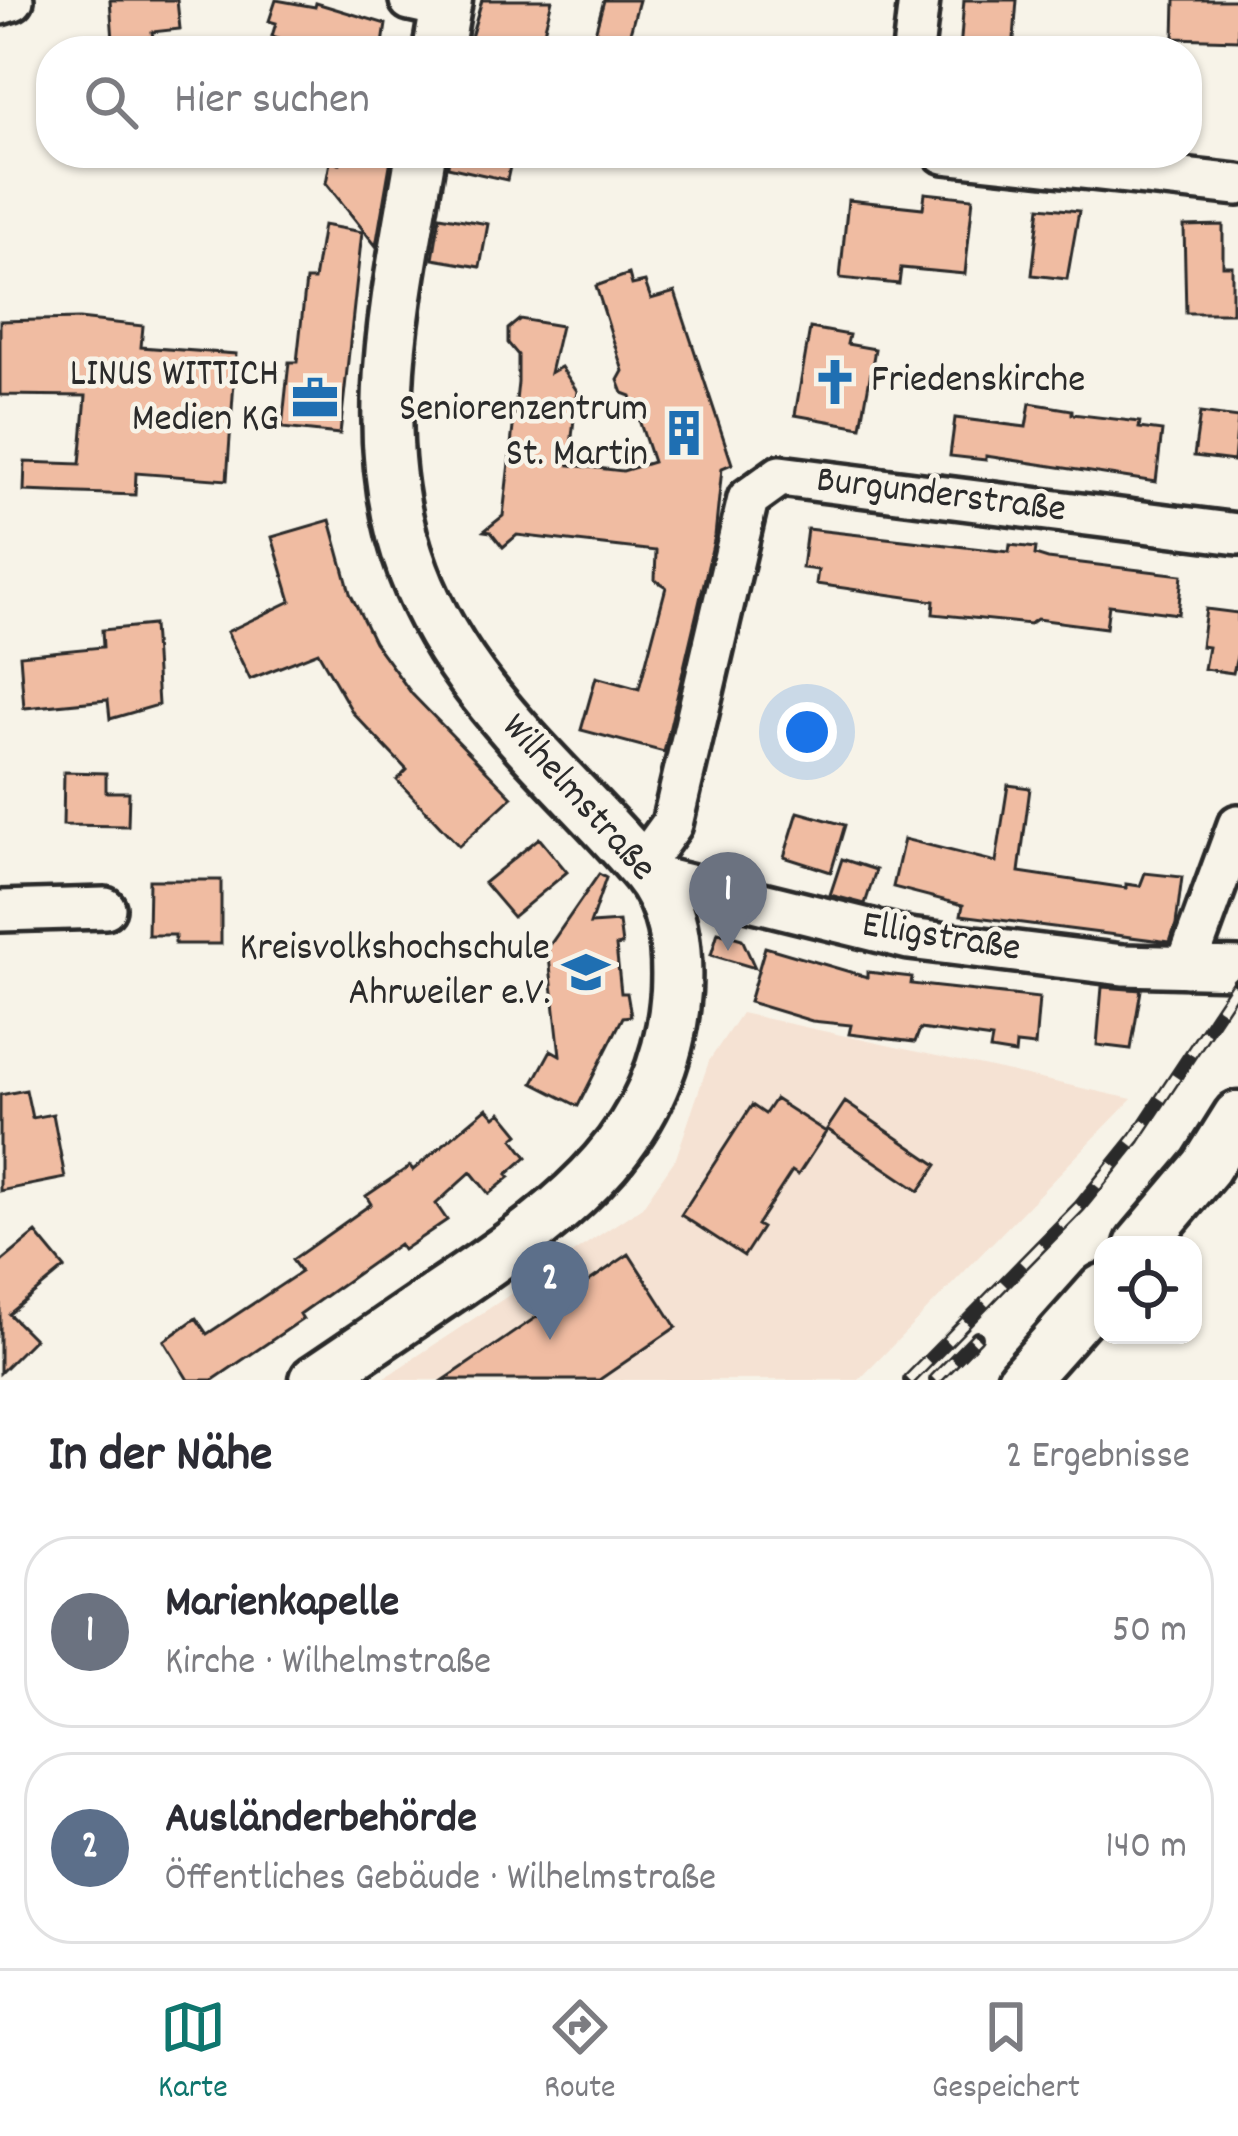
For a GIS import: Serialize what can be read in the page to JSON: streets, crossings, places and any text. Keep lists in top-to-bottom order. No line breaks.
{"streets":{"main road":["Wilhelmstraße"],"street":["Burgunderstraße","Elligstraße"]},"crossings":[["Burgunderstraße","Wilhelmstraße"],["Burgunderstraße","Elligstraße"],["Wilhelmstraße","Elligstraße"]],"places":{"church":["Friedenskirche"],"office":["LINUS WITTICH Medien KG"],"building":["Seniorenzentrum St. Martin"],"school or university":["Kreisvolkshochschule Ahrweiler e.V."]},"page":{"search":"Hier suchen","pins":["1","2"],"heading":["In der Nähe","2 Ergebnisse"],"list":[{"mark":"1","name":"Marienkapelle","note":"Kirche · Wilhelmstraße","value":"50 m"},{"mark":"2","name":"Ausländerbehörde","note":"Öffentliches Gebäude · Wilhelmstraße","value":"140 m"}],"nav":["Karte","Route","Gespeichert"]}}
